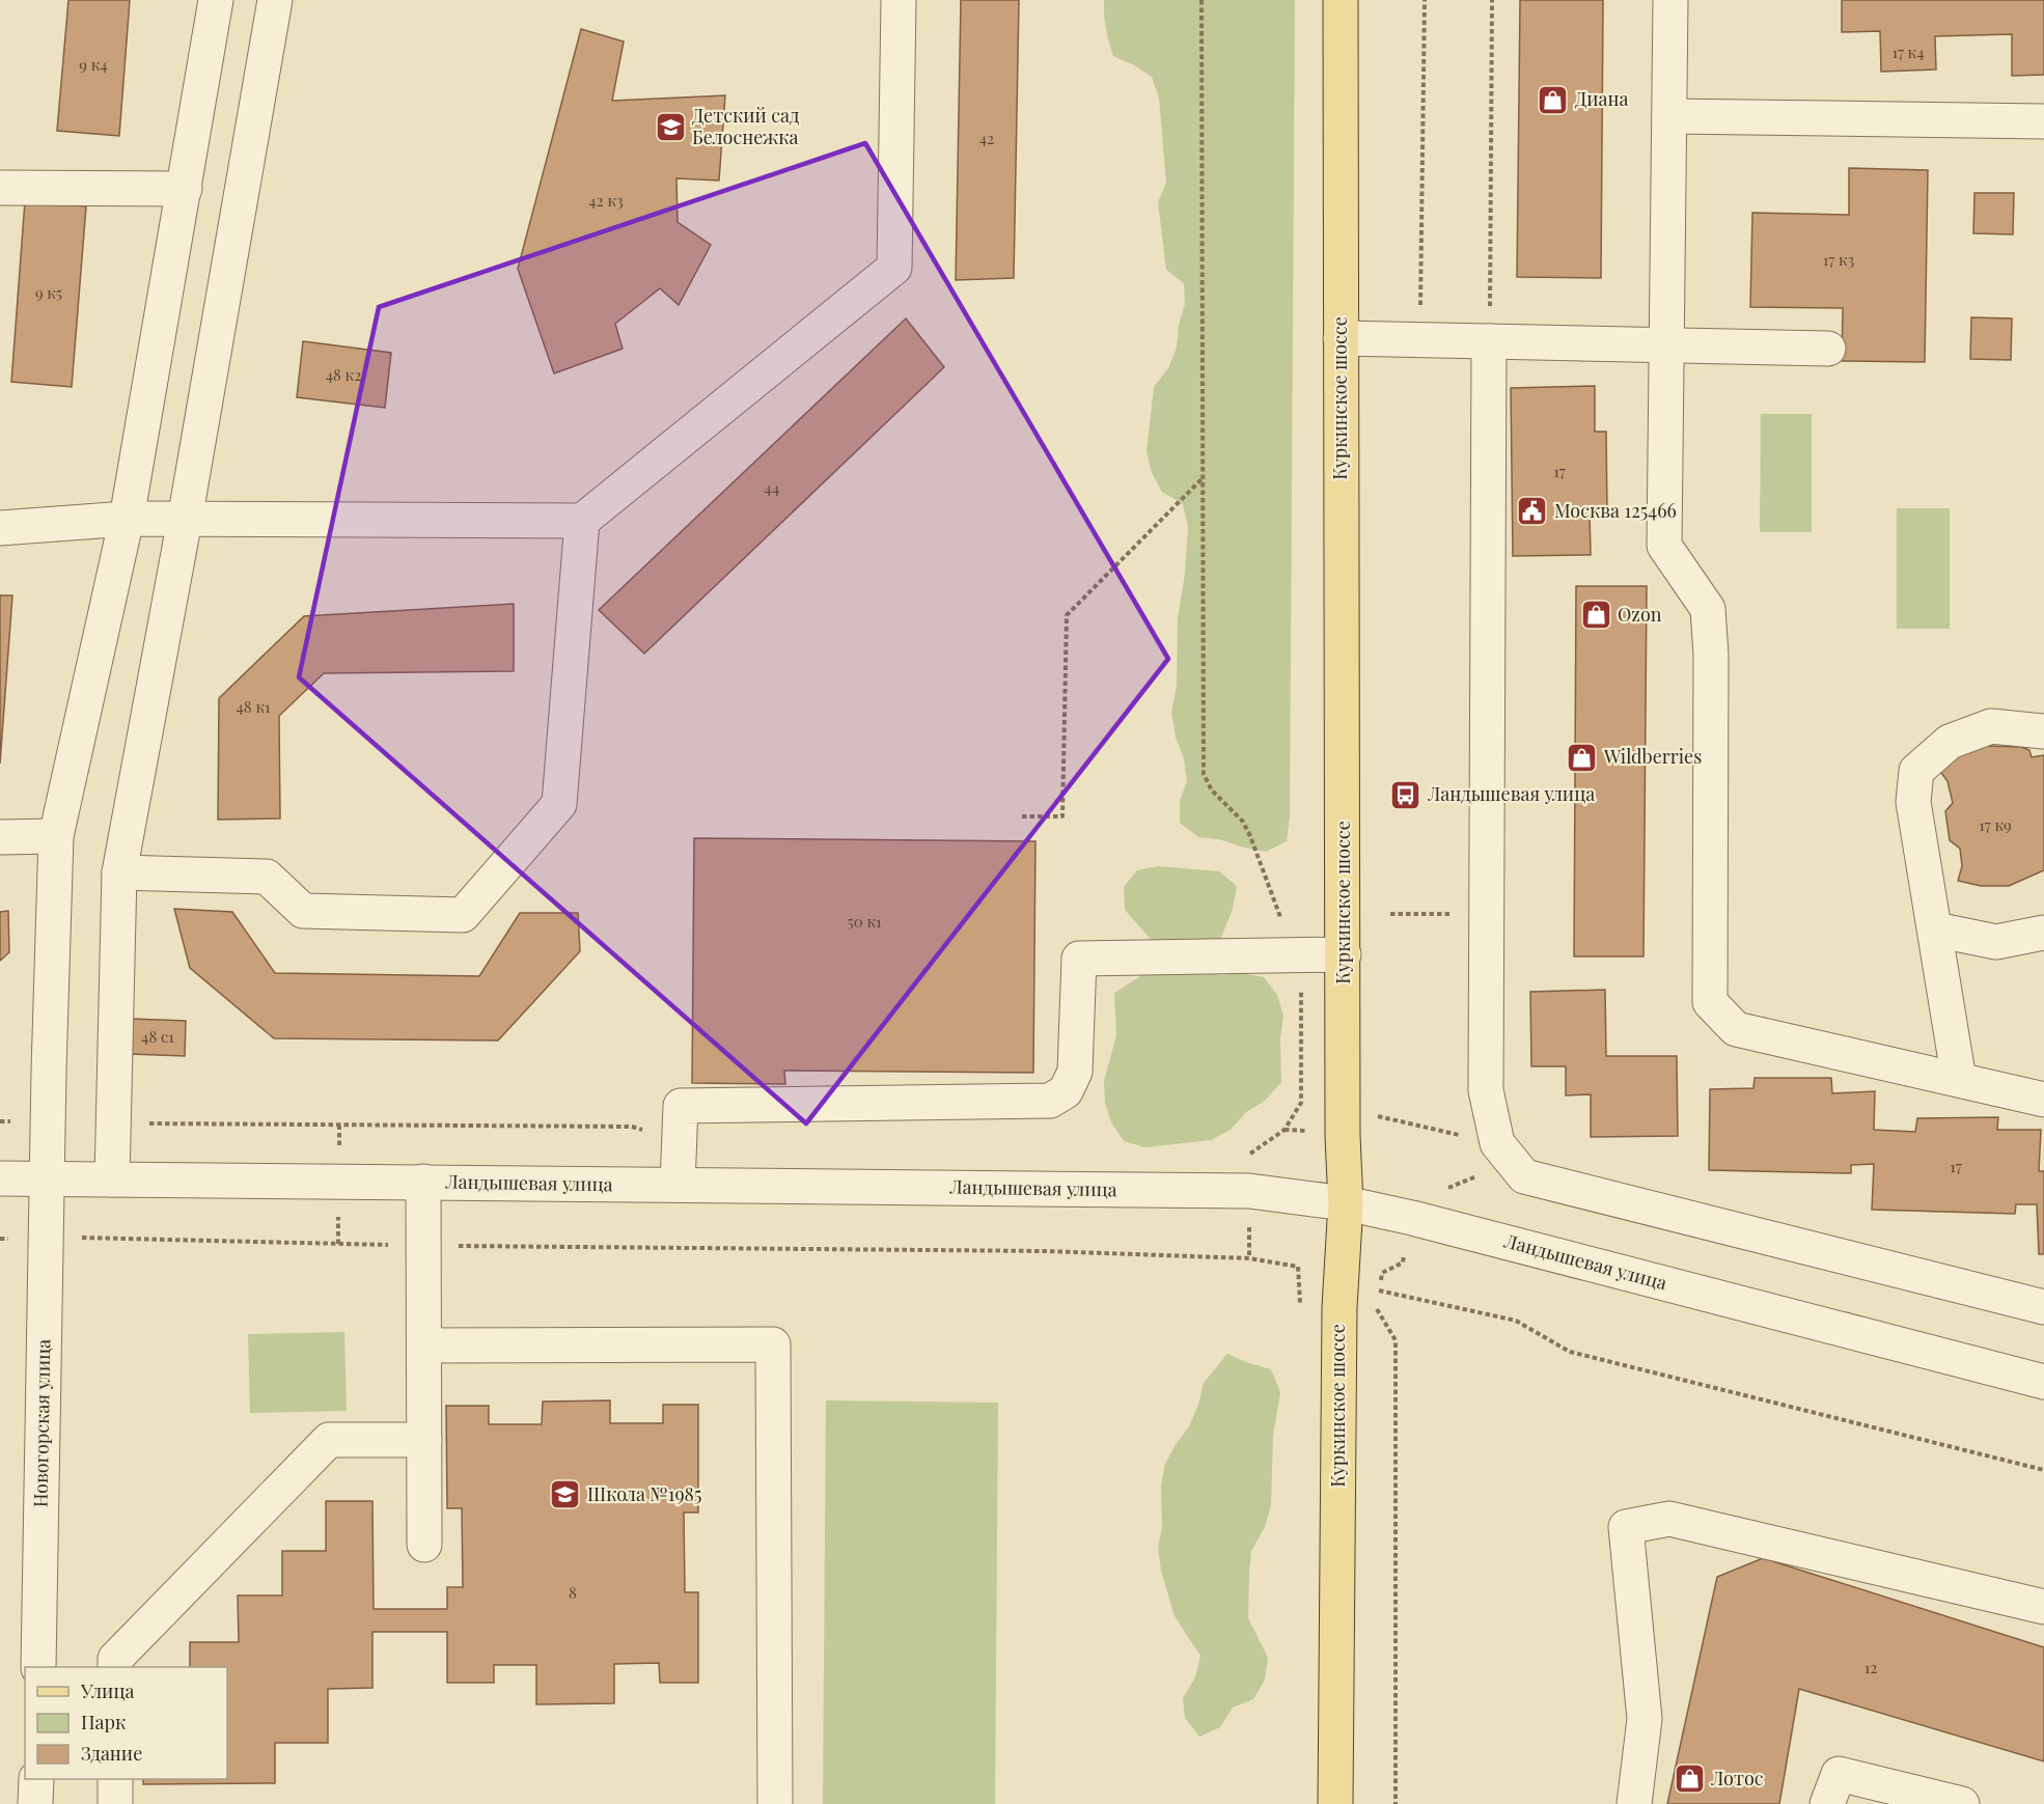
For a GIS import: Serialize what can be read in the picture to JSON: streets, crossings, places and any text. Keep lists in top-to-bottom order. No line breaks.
{"streets":{"main road":["Куркинское шоссе"],"street":["Ландышевая улица","Новогорская улица"]},"crossings":[["Куркинское шоссе","Ландышевая улица"],["Ландышевая улица","Новогорская улица"]],"places":{"shop":["Диана","Ozon","Wildberries","Лотос"],"school or university":["Детский сад Белоснежка","Школа №1985"],"public building":["Москва 125466"],"bus stop":["Ландышевая улица"]},"house_numbers":["17 к4","9 к4","42","42 к3","17 к3","9 к5","48 к2","17","44","48 к1","17 к9","50 к1","48 с1","17","8","12"],"legend":["Улица","Парк","Здание"]}
